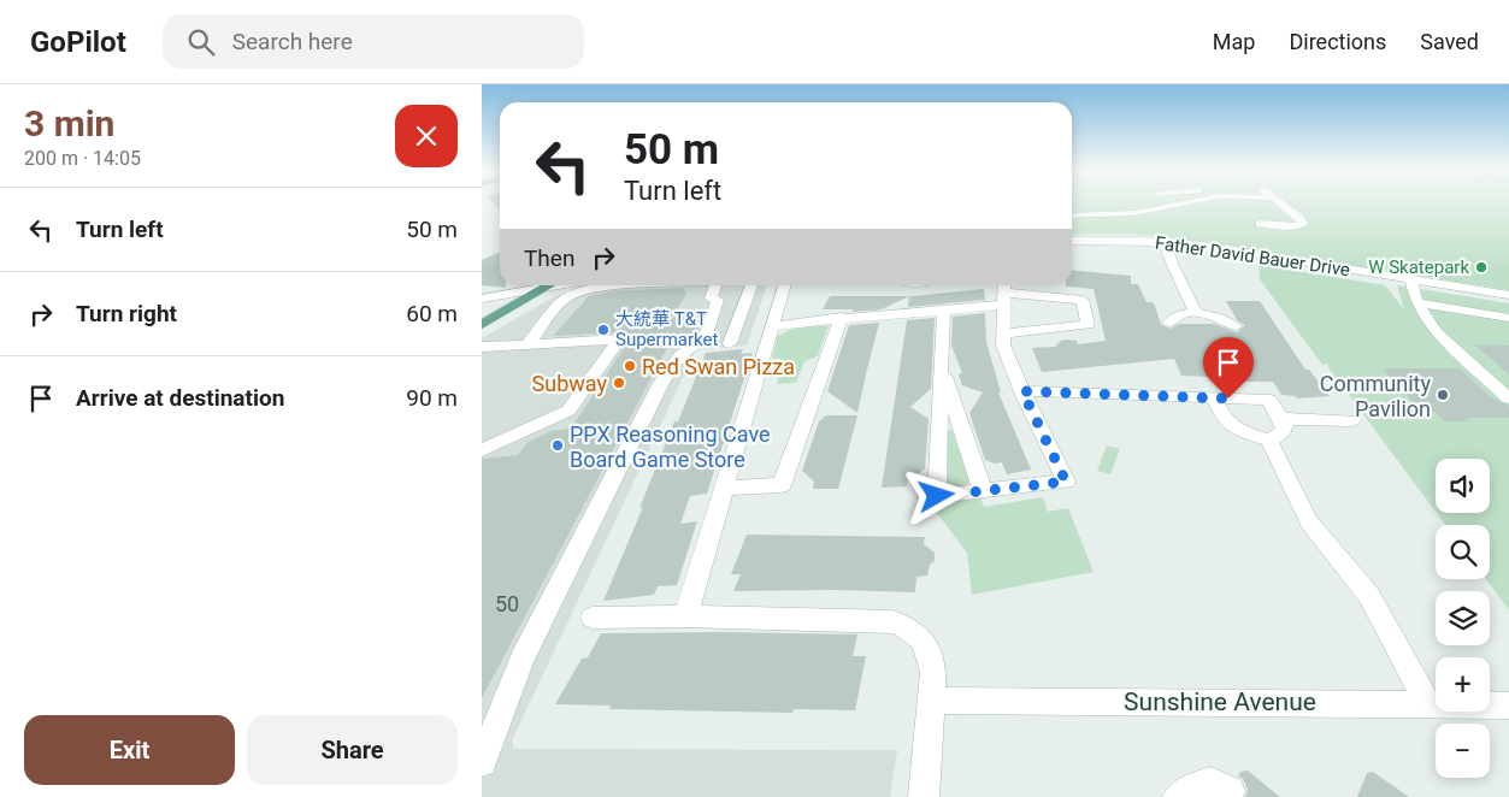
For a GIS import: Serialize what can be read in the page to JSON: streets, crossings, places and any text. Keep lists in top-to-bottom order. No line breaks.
{"streets":{"street":["Father David Bauer Drive","Sunshine Avenue"]},"places":["W Skatepark","大統華 T&T Supermarket","Red Swan Pizza","Subway","Community Pavilion","PPX Reasoning Cave Board Game Store"],"house_numbers":["50"],"page":{"header":"GoPilot","search":"Search here","nav":["Map","Directions","Saved"],"heading":["3 min","200 m · 14:05"],"turn":["50 m","Turn left"],"list":[{"name":"Turn left","value":"50 m"},{"name":"Turn right","value":"60 m"},{"name":"Arrive at destination","value":"90 m"}],"then":"Then","map_buttons":["+","−"],"buttons":["Exit","Share"]}}
